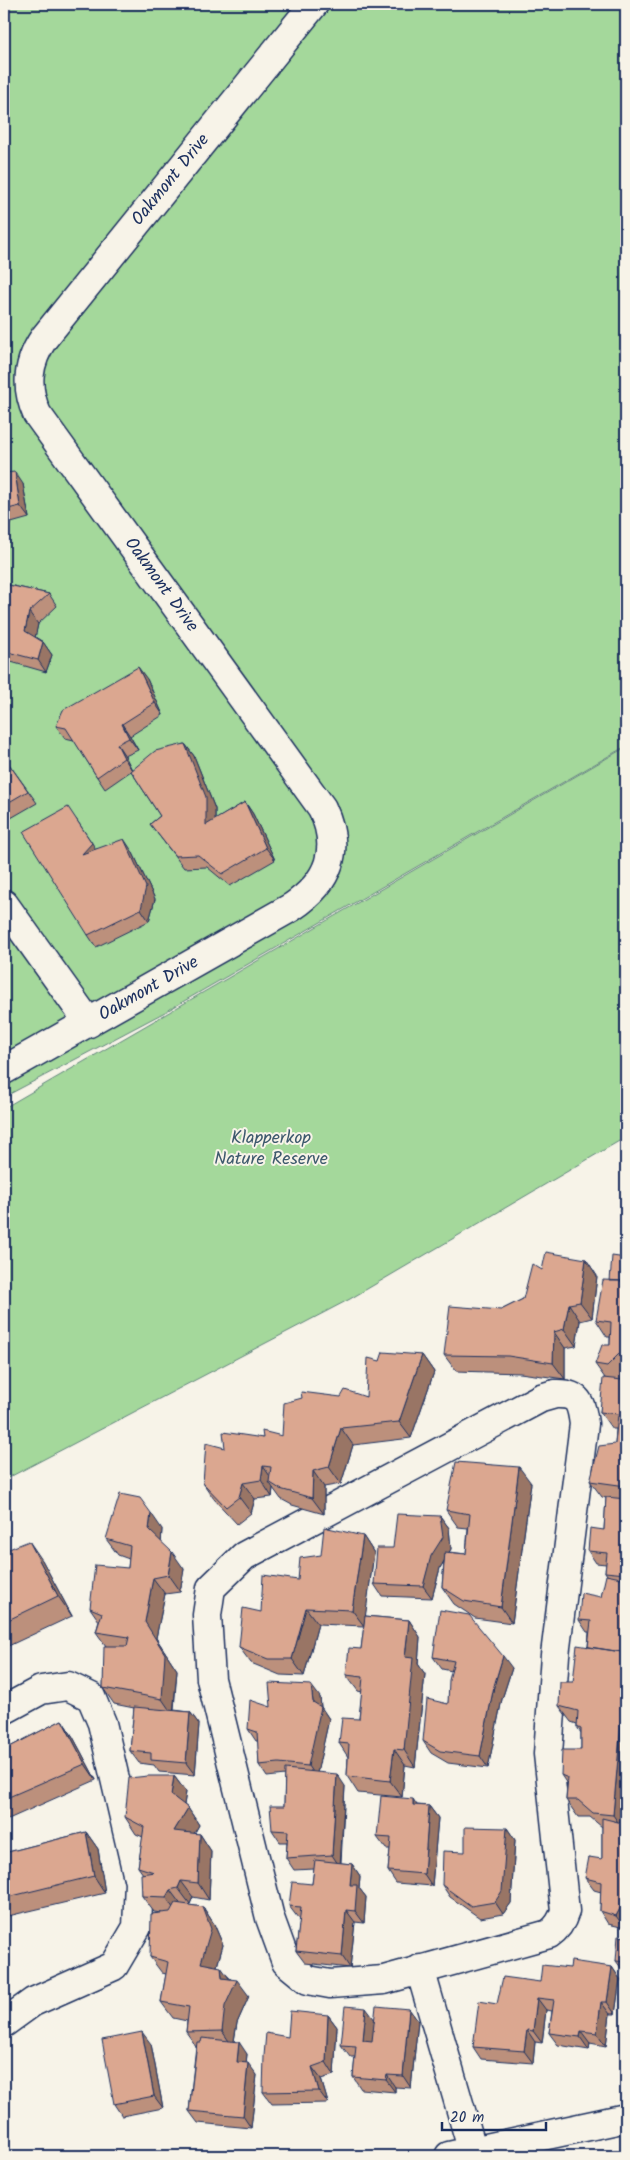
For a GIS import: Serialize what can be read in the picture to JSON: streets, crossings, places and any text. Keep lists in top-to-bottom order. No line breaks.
{"streets":{"street":["Oakmont Drive"]},"parks":["Klapperkop Nature Reserve"],"scale_bar":"20 m"}
